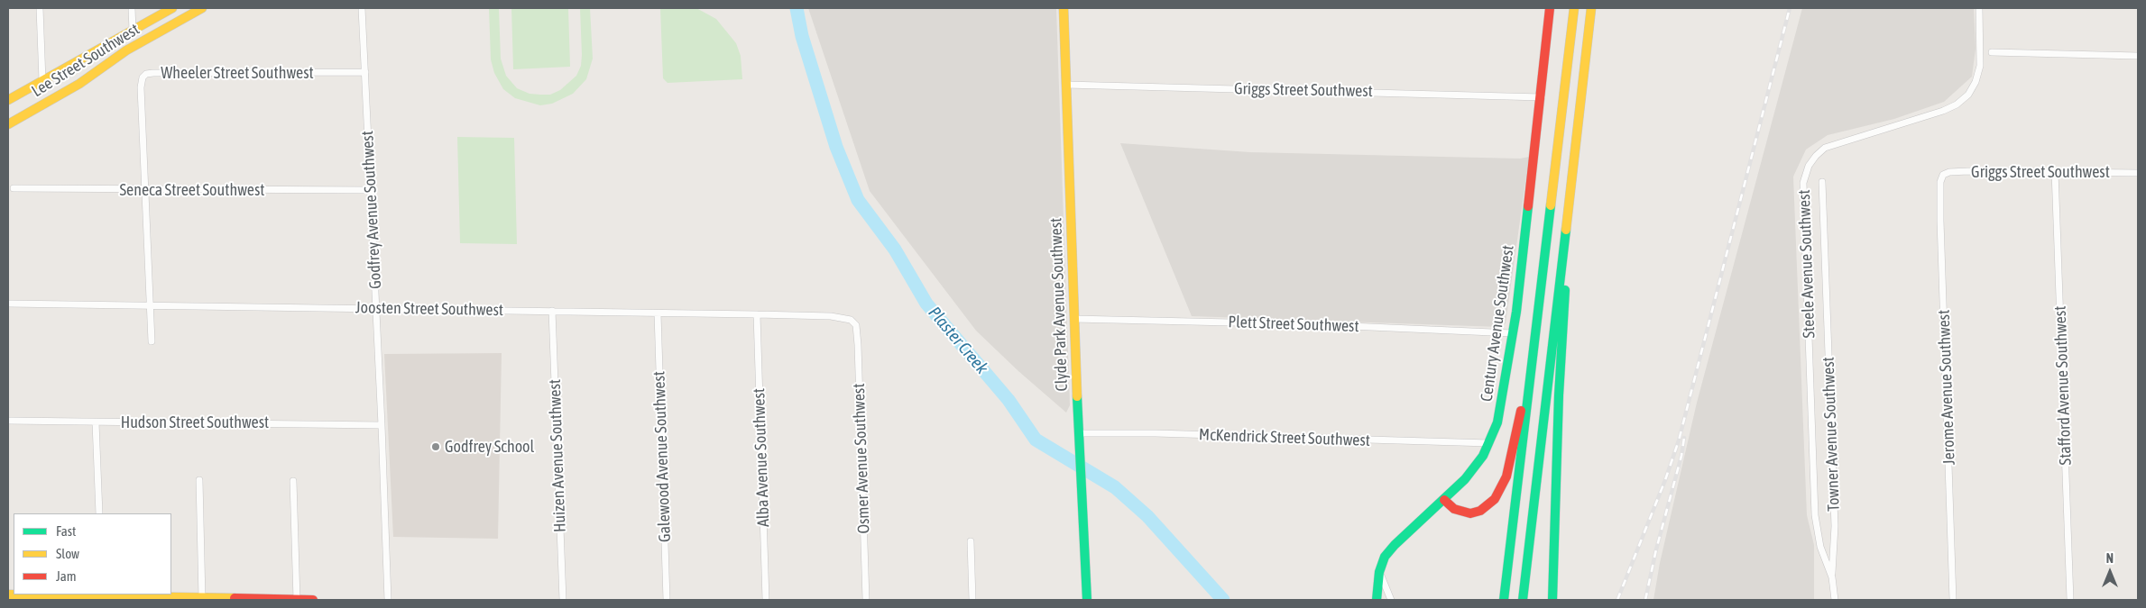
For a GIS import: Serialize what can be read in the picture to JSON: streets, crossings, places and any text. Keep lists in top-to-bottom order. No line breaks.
{"streets":{"main road":["Lee Street Southwest","Clyde Park Avenue Southwest","Century Avenue Southwest"],"street":["Wheeler Street Southwest","Griggs Street Southwest","Seneca Street Southwest","Godfrey Avenue Southwest","Steele Avenue Southwest","Joosten Street Southwest","Plett Street Southwest","Stafford Avenue Southwest","Jerome Avenue Southwest","Hudson Street Southwest","Towner Avenue Southwest","McKendrick Street Southwest","Huizen Avenue Southwest","Galewood Avenue Southwest","Alba Avenue Southwest","Osmer Avenue Southwest"]},"crossings":[["Wheeler Street Southwest","Seneca Street Southwest"],["Wheeler Street Southwest","Godfrey Avenue Southwest"],["Griggs Street Southwest","Clyde Park Avenue Southwest"],["Griggs Street Southwest","Century Avenue Southwest"],["Griggs Street Southwest","Stafford Avenue Southwest"],["Griggs Street Southwest","Jerome Avenue Southwest"],["Seneca Street Southwest","Godfrey Avenue Southwest"],["Godfrey Avenue Southwest","Joosten Street Southwest"],["Godfrey Avenue Southwest","Hudson Street Southwest"],["Steele Avenue Southwest","Towner Avenue Southwest"],["Clyde Park Avenue Southwest","Plett Street Southwest"],["Clyde Park Avenue Southwest","McKendrick Street Southwest"],["Joosten Street Southwest","Huizen Avenue Southwest"],["Joosten Street Southwest","Galewood Avenue Southwest"],["Joosten Street Southwest","Alba Avenue Southwest"],["Joosten Street Southwest","Osmer Avenue Southwest"],["Century Avenue Southwest","Plett Street Southwest"],["Century Avenue Southwest","McKendrick Street Southwest"]],"water":["Plaster Creek"],"places":["Godfrey School"],"legend":["Fast","Slow","Jam"],"north":"top"}
